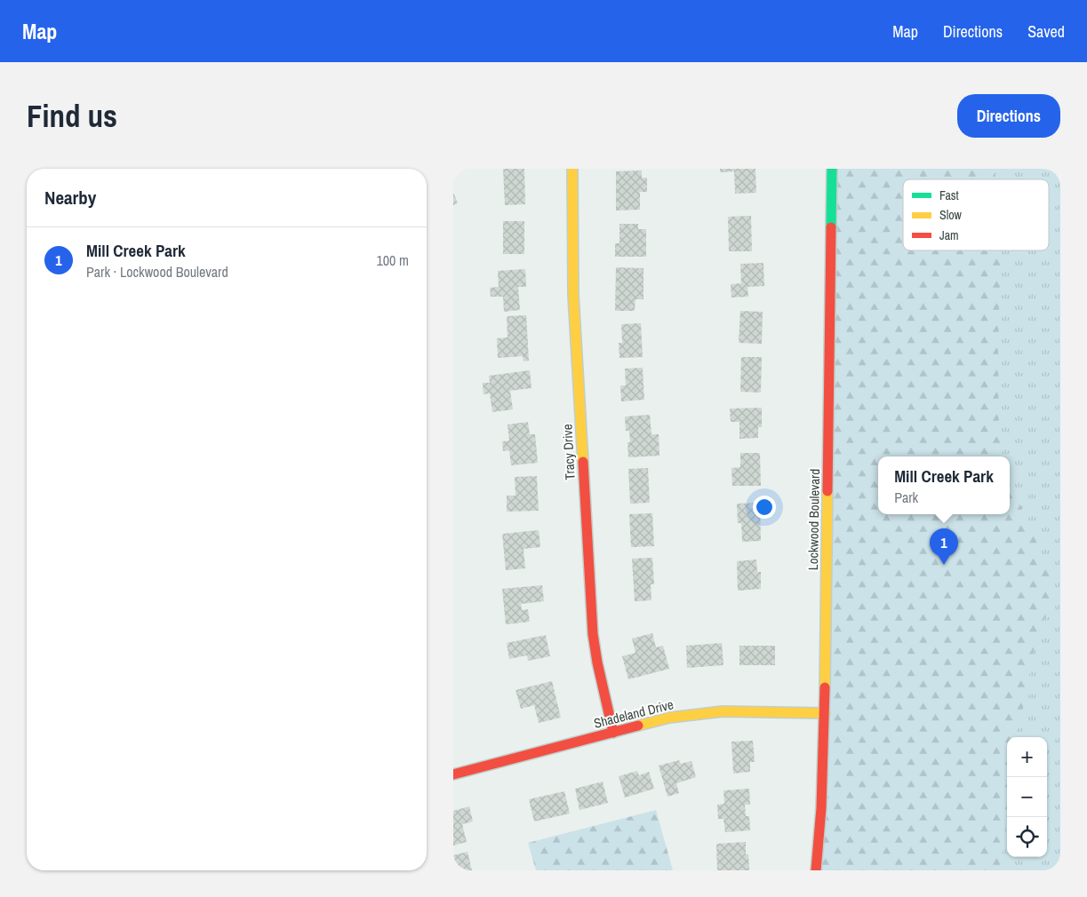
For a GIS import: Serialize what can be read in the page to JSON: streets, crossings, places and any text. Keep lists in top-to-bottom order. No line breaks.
{"streets":{"street":["Tracy Drive","Lockwood Boulevard","Shadeland Drive"]},"crossings":[["Tracy Drive","Shadeland Drive"],["Lockwood Boulevard","Shadeland Drive"]],"legend":["Fast","Slow","Jam"],"page":{"header":"Map","nav":["Map","Directions","Saved"],"buttons":"Directions","title":"Find us","heading":"Nearby","list":[{"mark":"1","name":"Mill Creek Park","note":"Park · Lockwood Boulevard","value":"100 m"}],"popup":["Mill Creek Park","Park"],"pins":"1","map_buttons":["+","−"]}}
